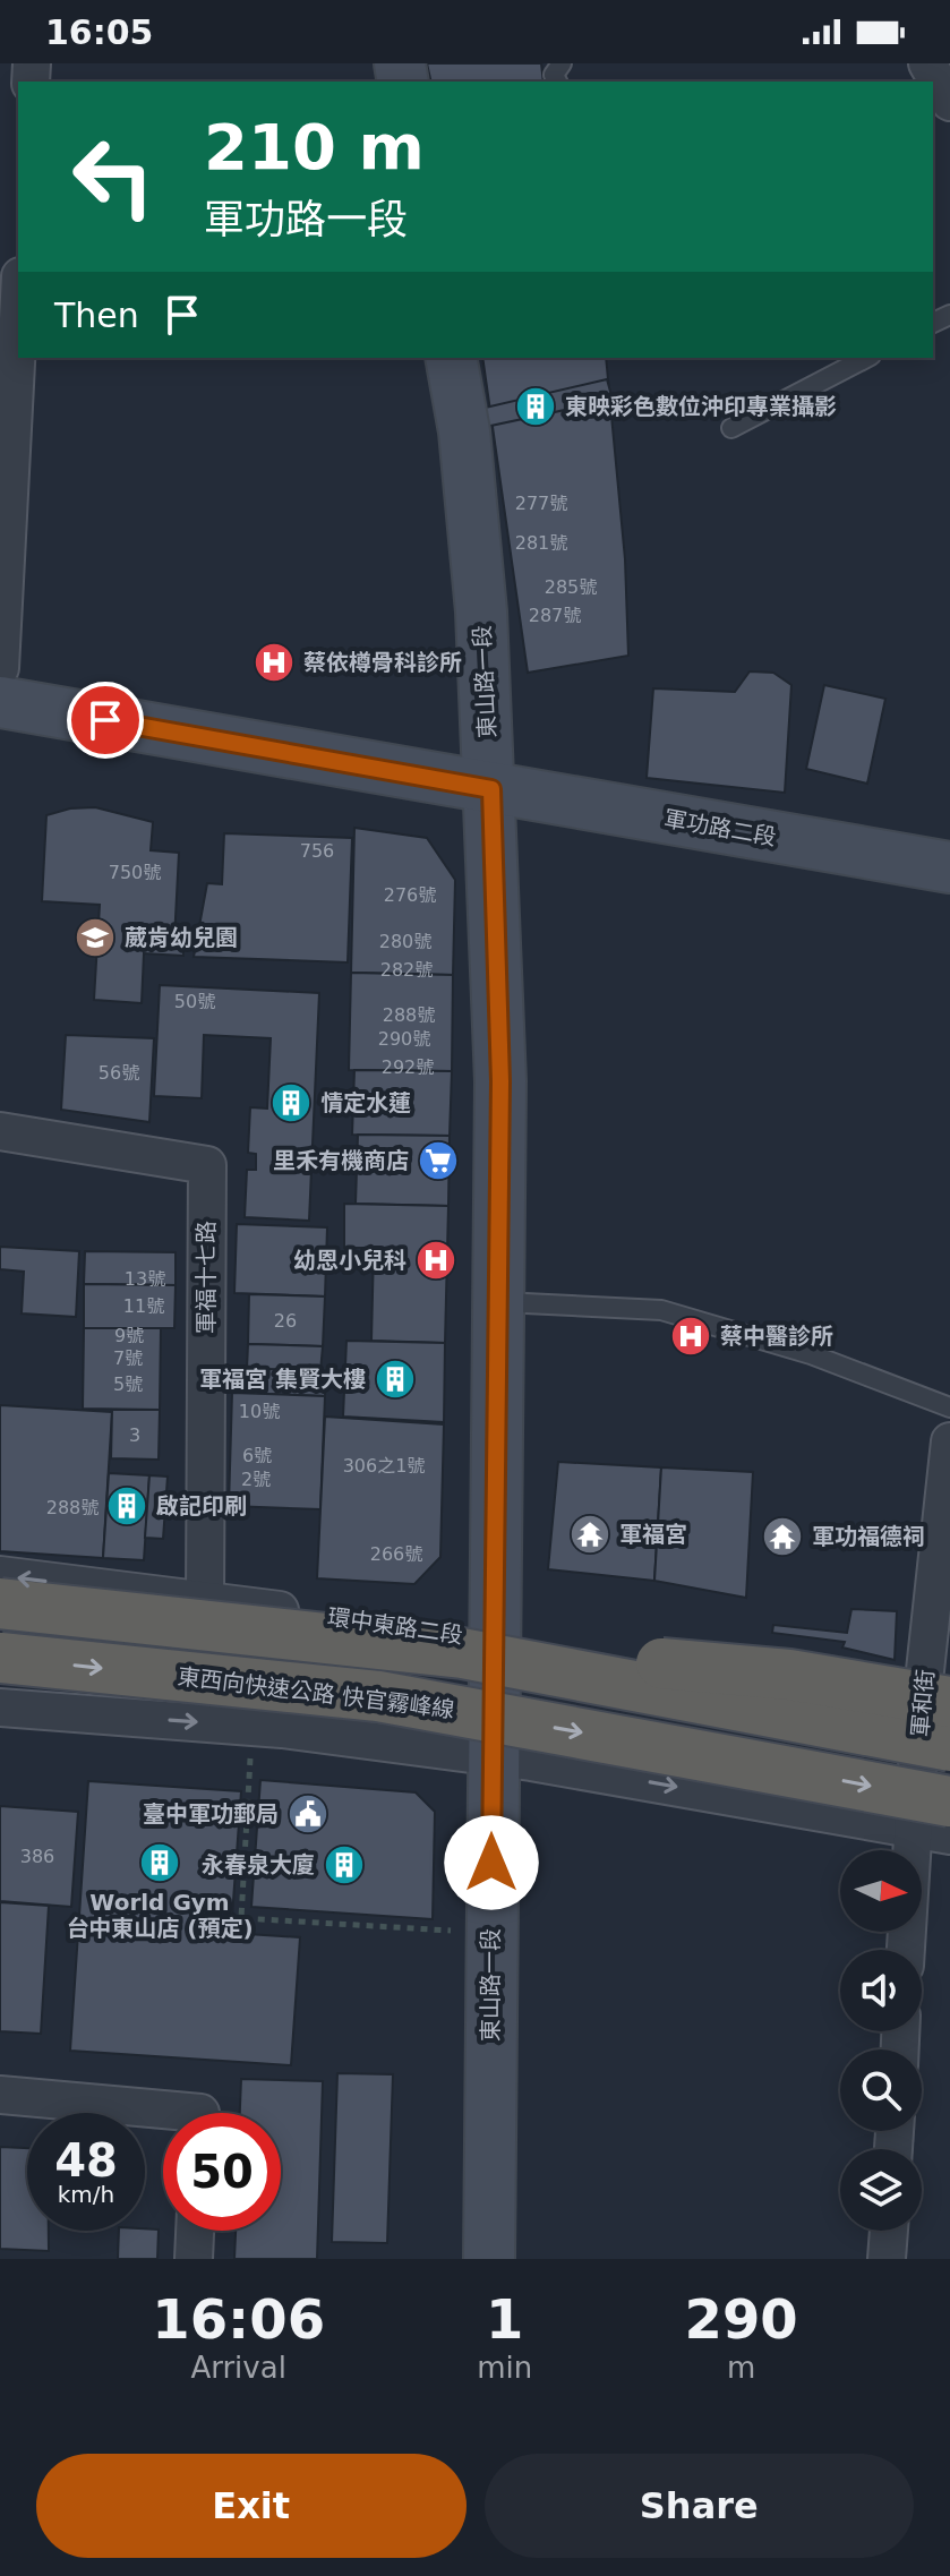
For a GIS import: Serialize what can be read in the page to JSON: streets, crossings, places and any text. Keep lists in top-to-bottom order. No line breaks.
{"streets":{"highway":["東西向快速公路 快官霧峰線"],"main road":["東山路一段","軍功路二段"],"street":["軍福十七路","環中東路二段","軍和街"]},"crossings":[["東山路一段","軍功路二段"],["東山路一段","環中東路二段"],["軍福十七路","環中東路二段"],["東西向快速公路 快官霧峰線","軍和街"]],"places":{"building":["東映彩色數位沖印專業攝影","情定水蓮","軍福宮 集賢大樓","啟記印刷","World Gym 台中東山店 (預定)","永春泉大廈"],"hospital":["蔡依樽骨科診所","幼恩小兒科","蔡中醫診所"],"school or university":["葳肯幼兒園"],"supermarket":["里禾有機商店"],"temple":["軍福宮","軍功福德祠"],"public building":["臺中軍功郵局"]},"house_numbers":["277號","281號","285號","287號","756","750號","276號","280號","282號","50號","288號","290號","292號","56號","13號","11號","26","9號","7號","5號","10號","3","6號","306之1號","2號","288號","266號","386"],"north":"right","page":{"status":"16:05","turn":["210 m","軍功路一段"],"then":"Then","speed":"48 km/h","limit":"50","eta":["16:06","Arrival","1","min","290","m"],"buttons":["Exit","Share"]}}
